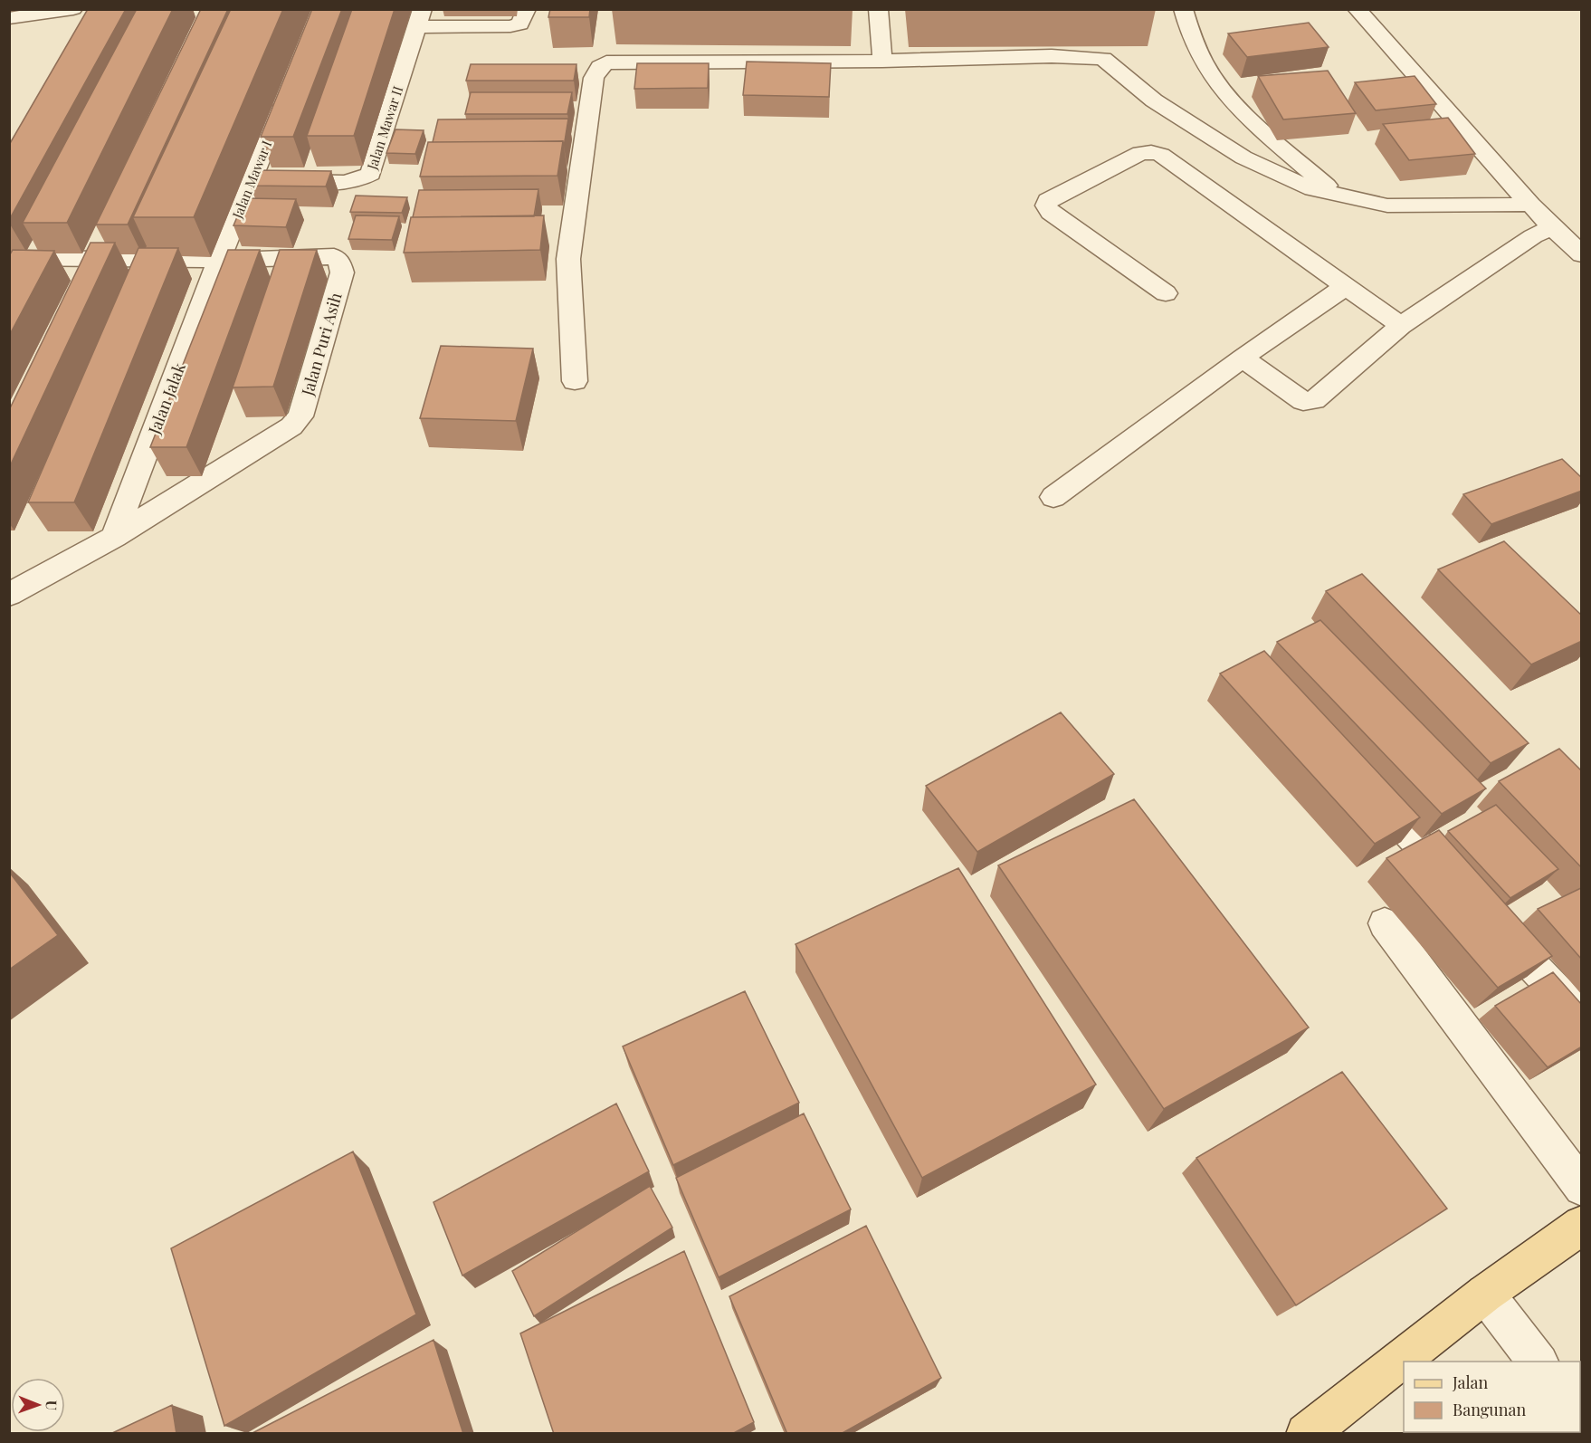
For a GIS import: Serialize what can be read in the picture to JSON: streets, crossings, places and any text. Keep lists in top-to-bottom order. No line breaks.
{"streets":{"street":["Jalan Mawar II","Jalan Mawar I","Jalan Puri Asih","Jalan Jalak"]},"crossings":[["Jalan Mawar II","Jalan Mawar I"],["Jalan Mawar I","Jalan Puri Asih"],["Jalan Mawar I","Jalan Jalak"],["Jalan Puri Asih","Jalan Jalak"]],"legend":["Jalan","Bangunan"],"north":"right"}
